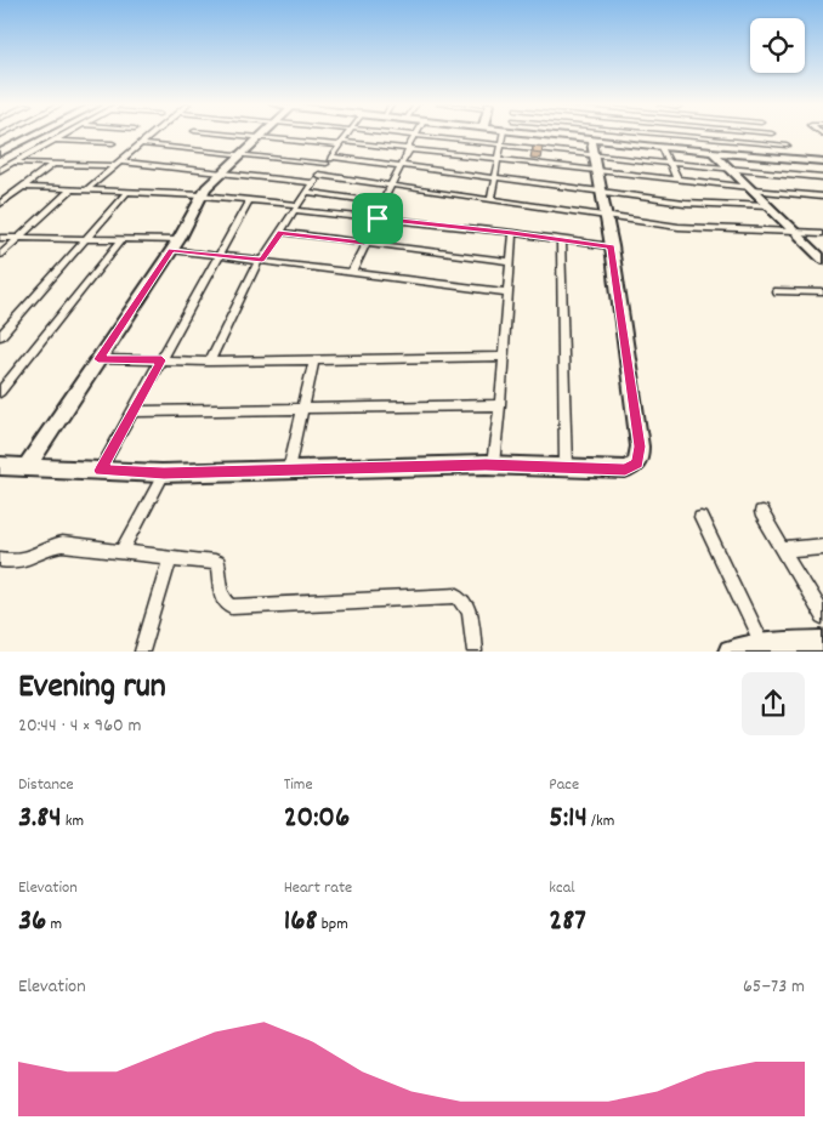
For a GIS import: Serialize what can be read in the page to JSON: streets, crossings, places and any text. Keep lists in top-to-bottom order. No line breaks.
{"page":{"heading":["Evening run","20:44 · 4 × 960 m"],"stats":[["Distance","3.84 km"],["Time","20:06"],["Pace","5:14 /km"],["Elevation","36 m"],["Heart rate","168 bpm"],["kcal","287"]],"chart":["Elevation","65–73 m"]}}
